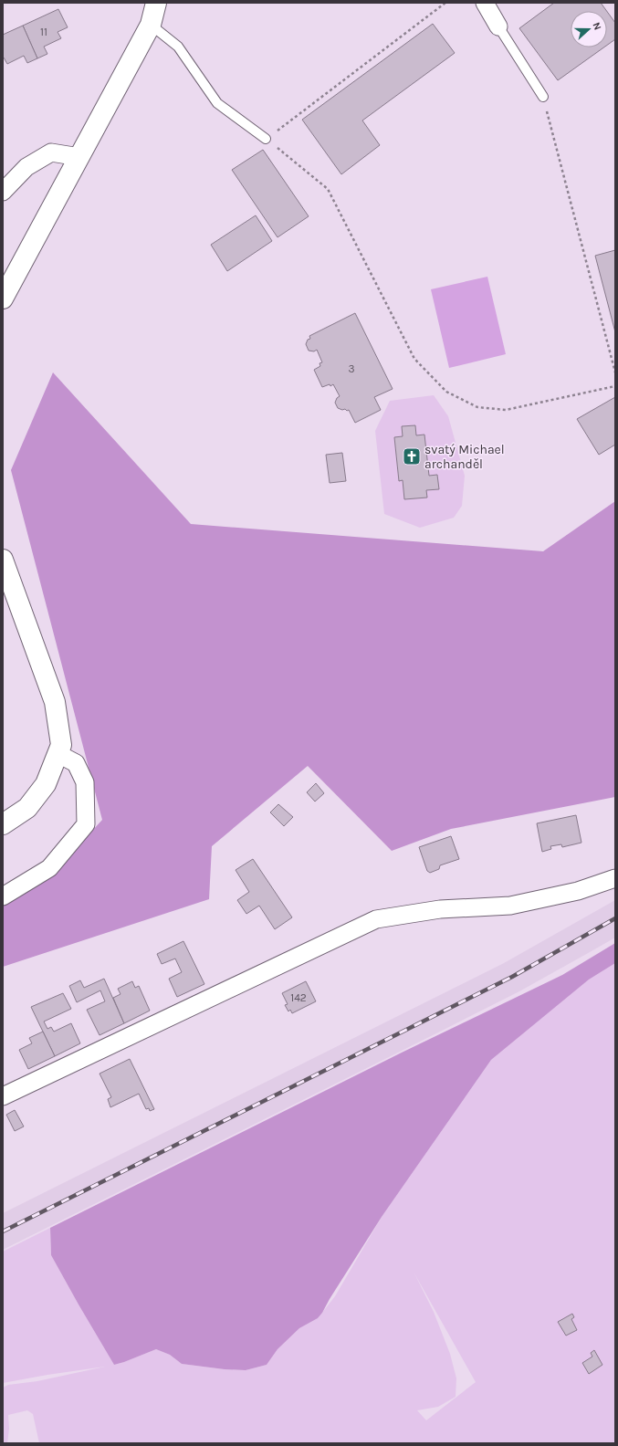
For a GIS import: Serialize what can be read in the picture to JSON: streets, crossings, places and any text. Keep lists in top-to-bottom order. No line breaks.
{"places":{"church":["svatý Michael archanděl"]},"house_numbers":["11","3","142"],"north":"right"}
